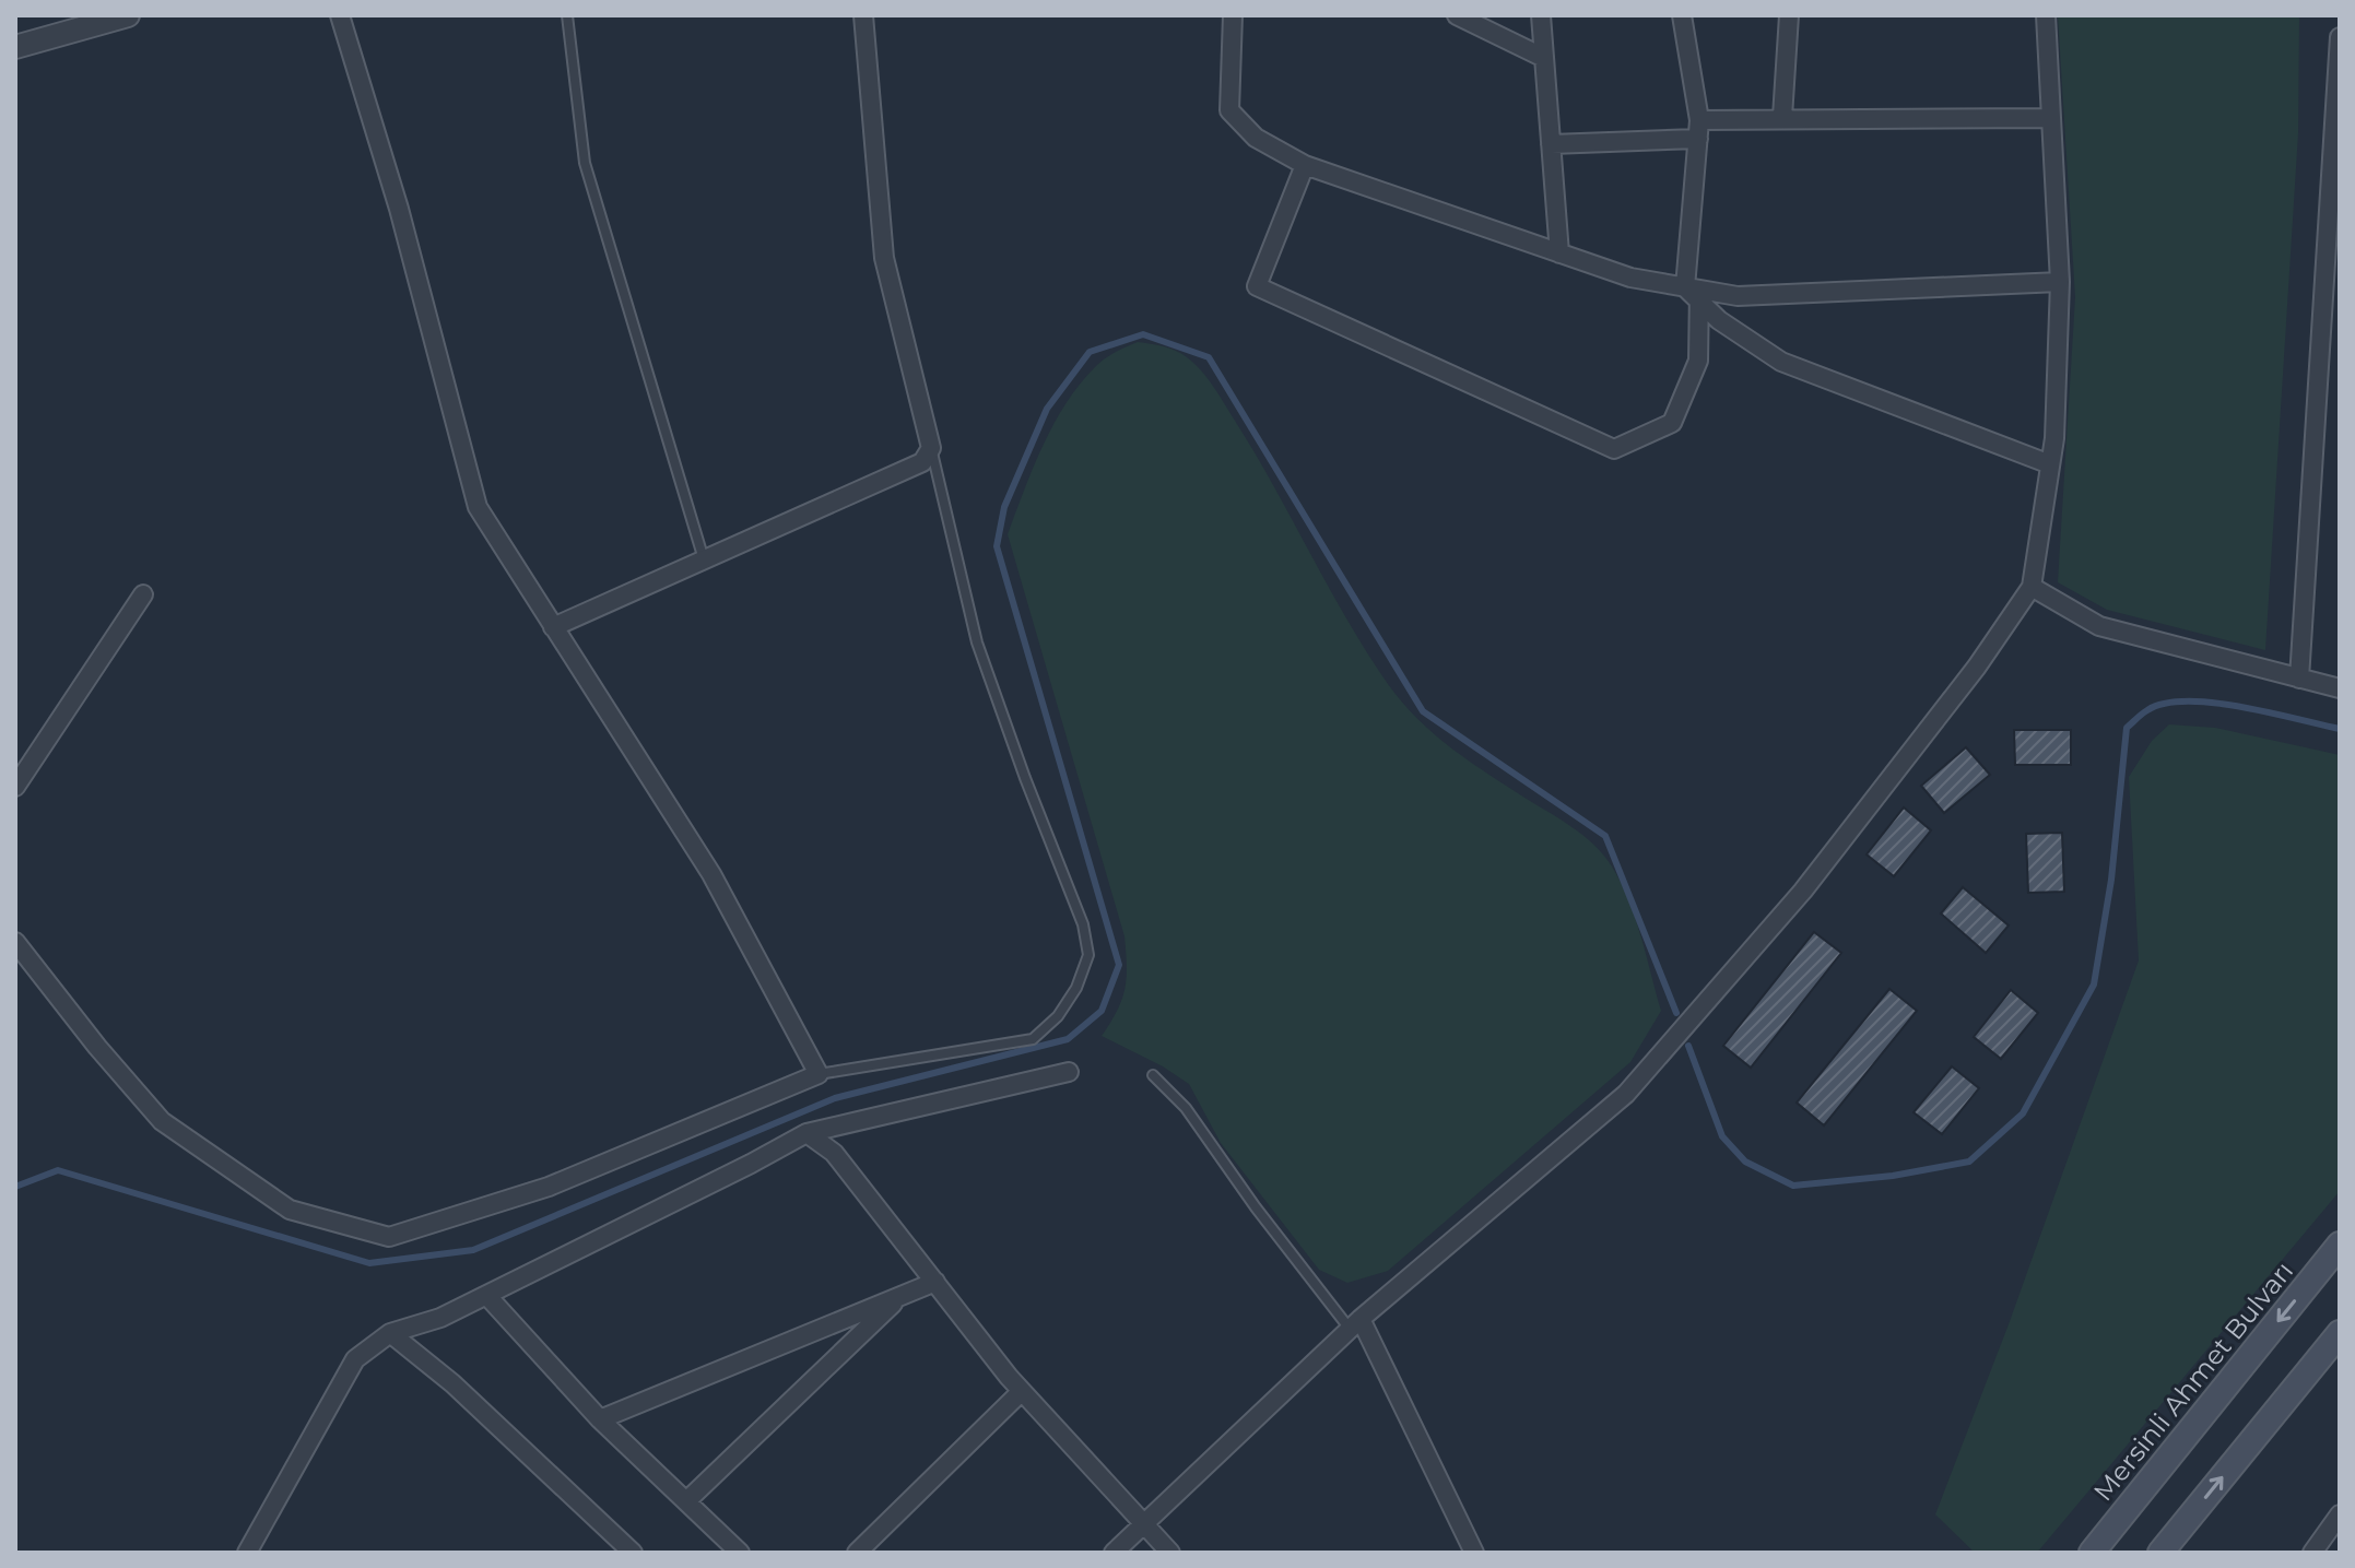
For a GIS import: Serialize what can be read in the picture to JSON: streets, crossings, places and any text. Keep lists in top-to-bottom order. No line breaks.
{"streets":{"main road":["Mersinli Ahmet Bulvarı"]}}
